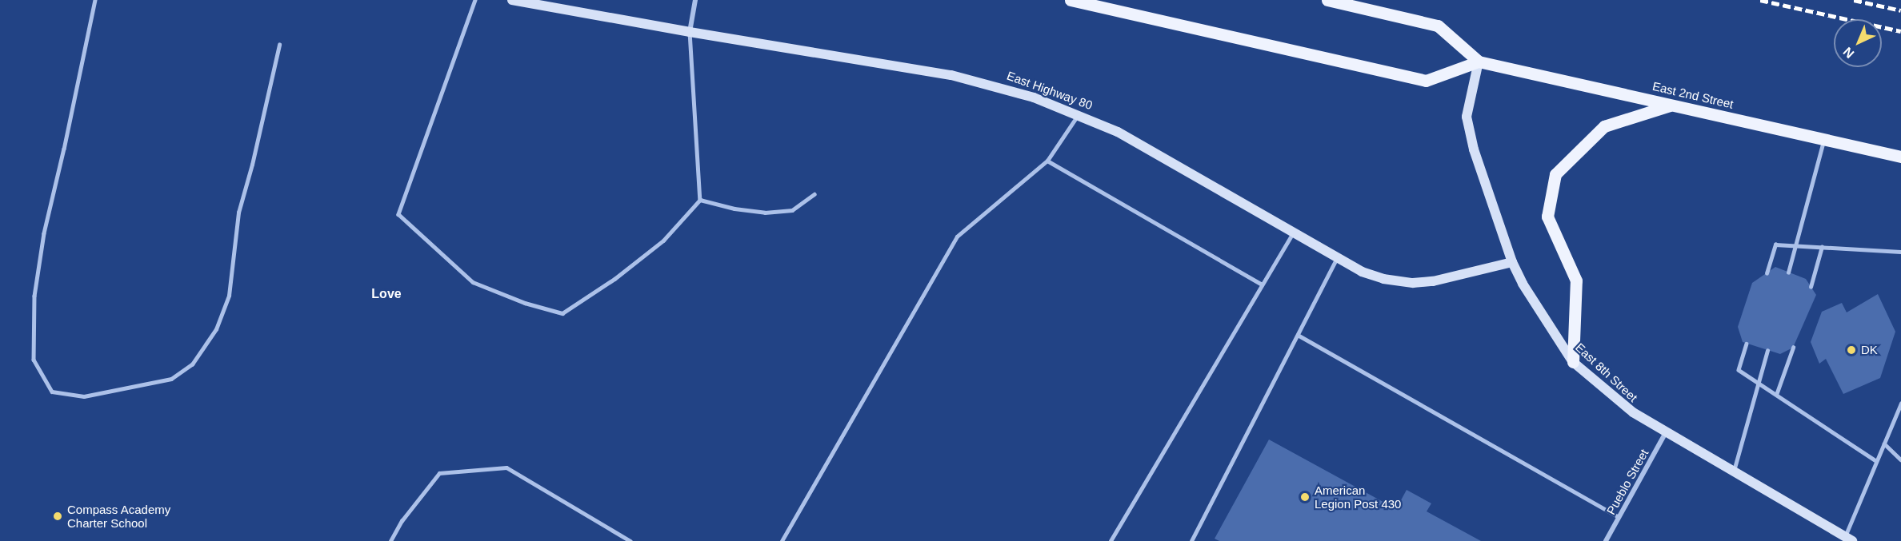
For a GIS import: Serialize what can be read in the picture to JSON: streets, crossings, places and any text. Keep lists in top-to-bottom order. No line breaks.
{"streets":{"main road":["East 2nd Street"],"street":["East Highway 80","East 8th Street","Pueblo Street"]},"crossings":[["East Highway 80","East 8th Street"],["East 2nd Street","East 8th Street"],["East 8th Street","Pueblo Street"]],"districts":["Love"],"places":["DK","American Legion Post 430","Compass Academy Charter School"],"north":"bottom left"}
